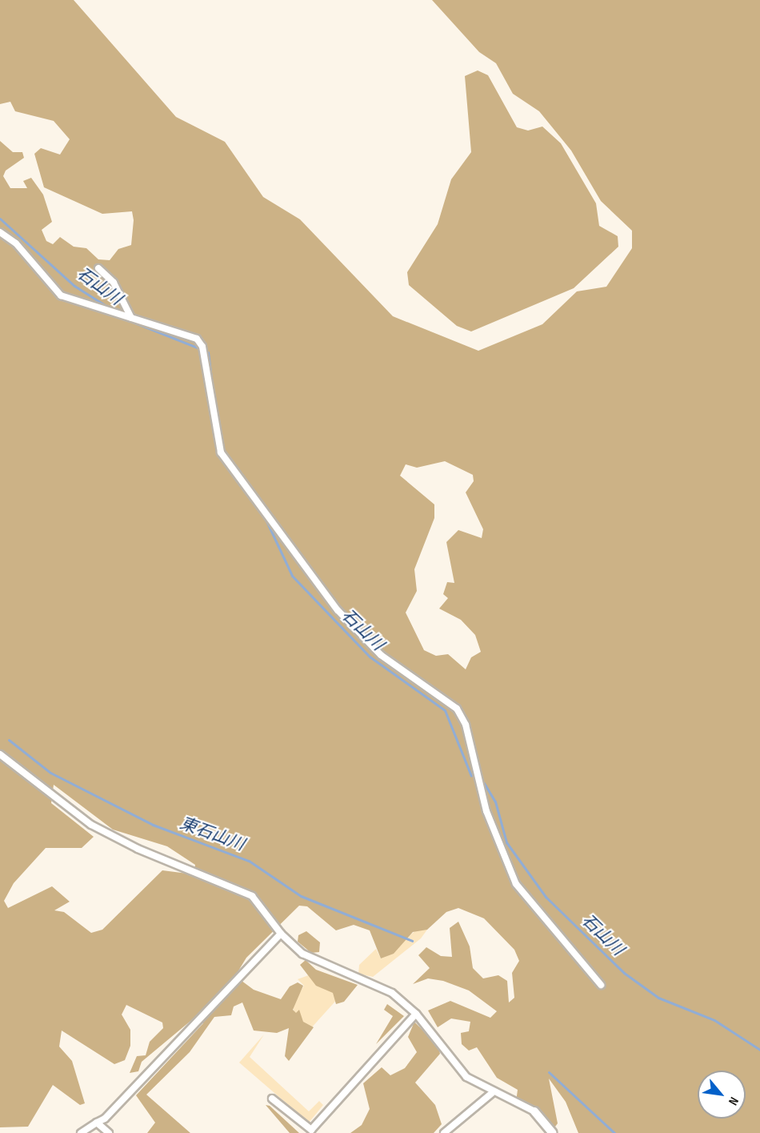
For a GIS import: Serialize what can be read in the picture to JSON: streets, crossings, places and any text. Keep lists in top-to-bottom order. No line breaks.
{"water":["石山川","東石山川"],"north":"bottom right"}
